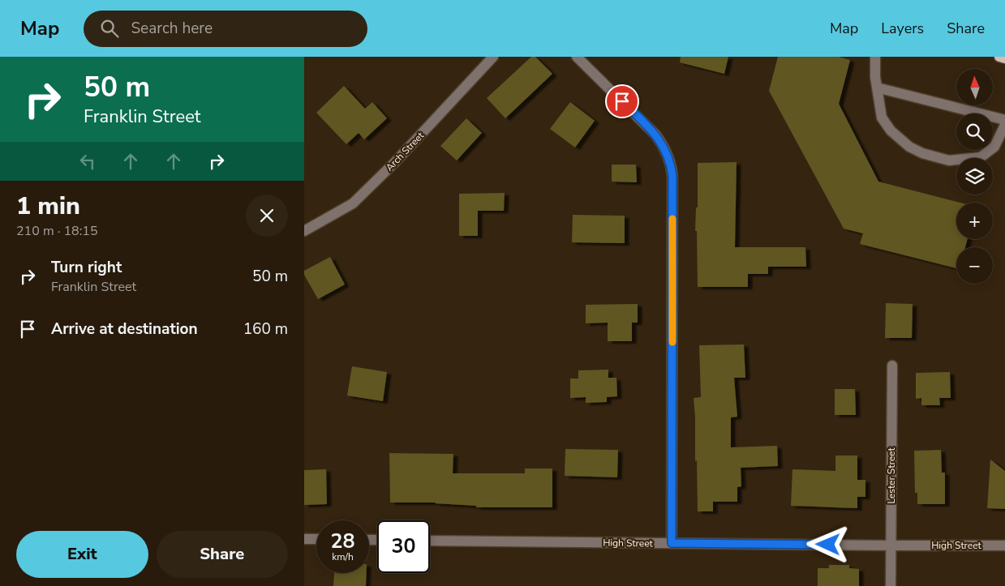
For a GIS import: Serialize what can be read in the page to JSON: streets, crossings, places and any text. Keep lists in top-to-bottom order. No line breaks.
{"streets":{"street":["Arch Street","Lester Street","High Street"]},"crossings":[["Lester Street","High Street"]],"north":"top","page":{"header":"Map","search":"Search here","nav":["Map","Layers","Share"],"turn":["50 m","Franklin Street"],"map_buttons":["+","−"],"heading":["1 min","210 m · 18:15"],"list":[{"name":"Turn right","note":"Franklin Street","value":"50 m"},{"name":"Arrive at destination","value":"160 m"}],"speed":"28 km/h","limit":"30","buttons":["Exit","Share"]}}
